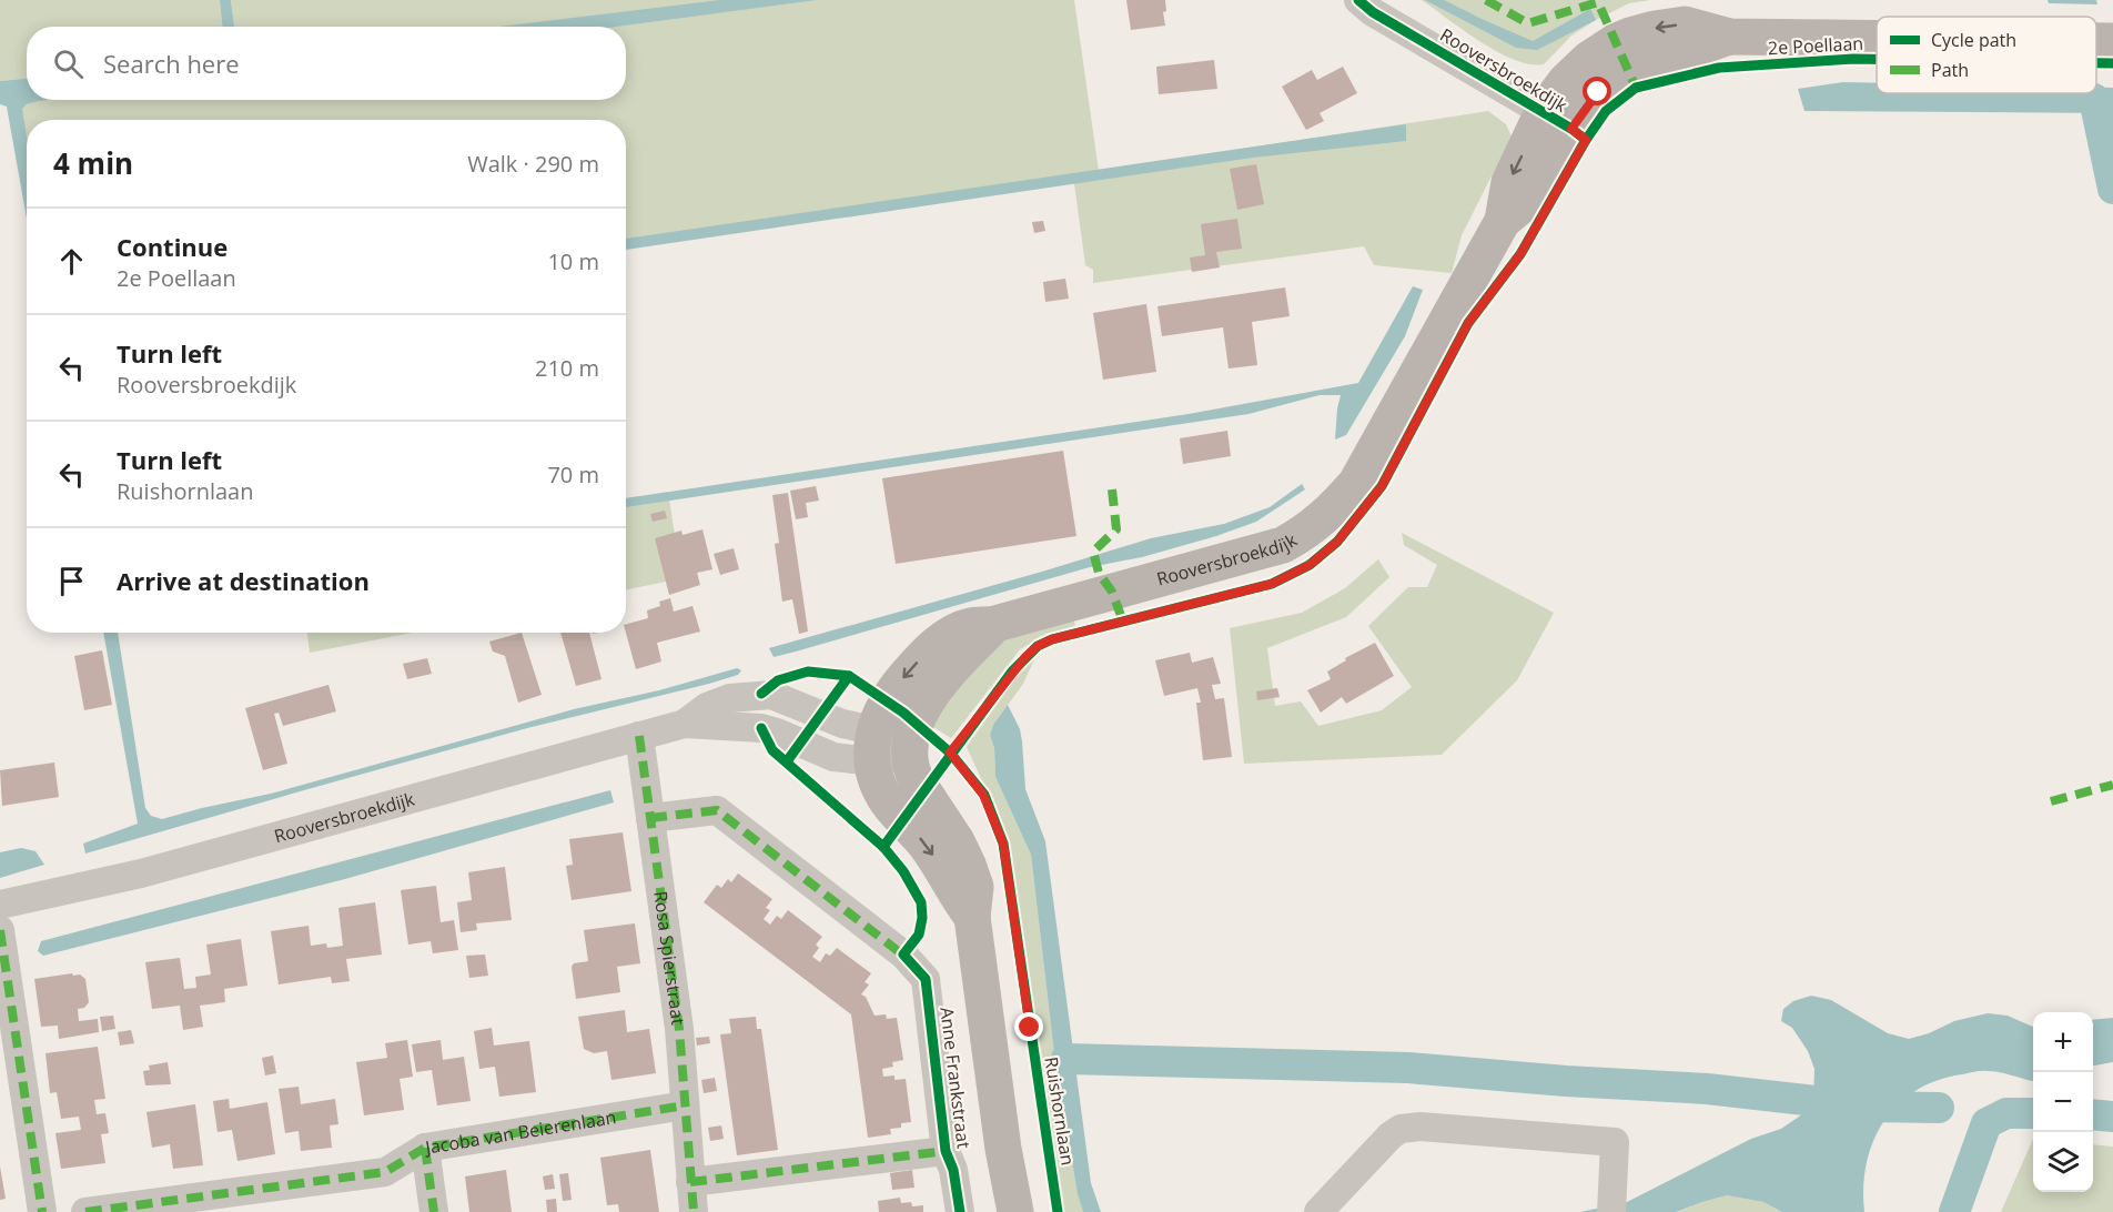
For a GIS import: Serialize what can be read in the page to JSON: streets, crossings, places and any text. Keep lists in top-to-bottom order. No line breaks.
{"streets":{"main road":["2e Poellaan","Rooversbroekdijk"],"street":["Rosa Spierstraat","Anne Frankstraat","Jacoba van Beierenlaan"],"cycle path":["Ruishornlaan"]},"crossings":[["2e Poellaan","Rooversbroekdijk"],["Rooversbroekdijk","Rosa Spierstraat"],["Rosa Spierstraat","Anne Frankstraat"],["Rosa Spierstraat","Jacoba van Beierenlaan"]],"legend":["Cycle path","Path"],"page":{"search":"Search here","heading":["4 min","Walk · 290 m"],"list":[["Continue","2e Poellaan","10 m"],["Turn left","Rooversbroekdijk","210 m"],["Turn left","Ruishornlaan","70 m"],"Arrive at destination"],"map_buttons":["+","−"]}}
